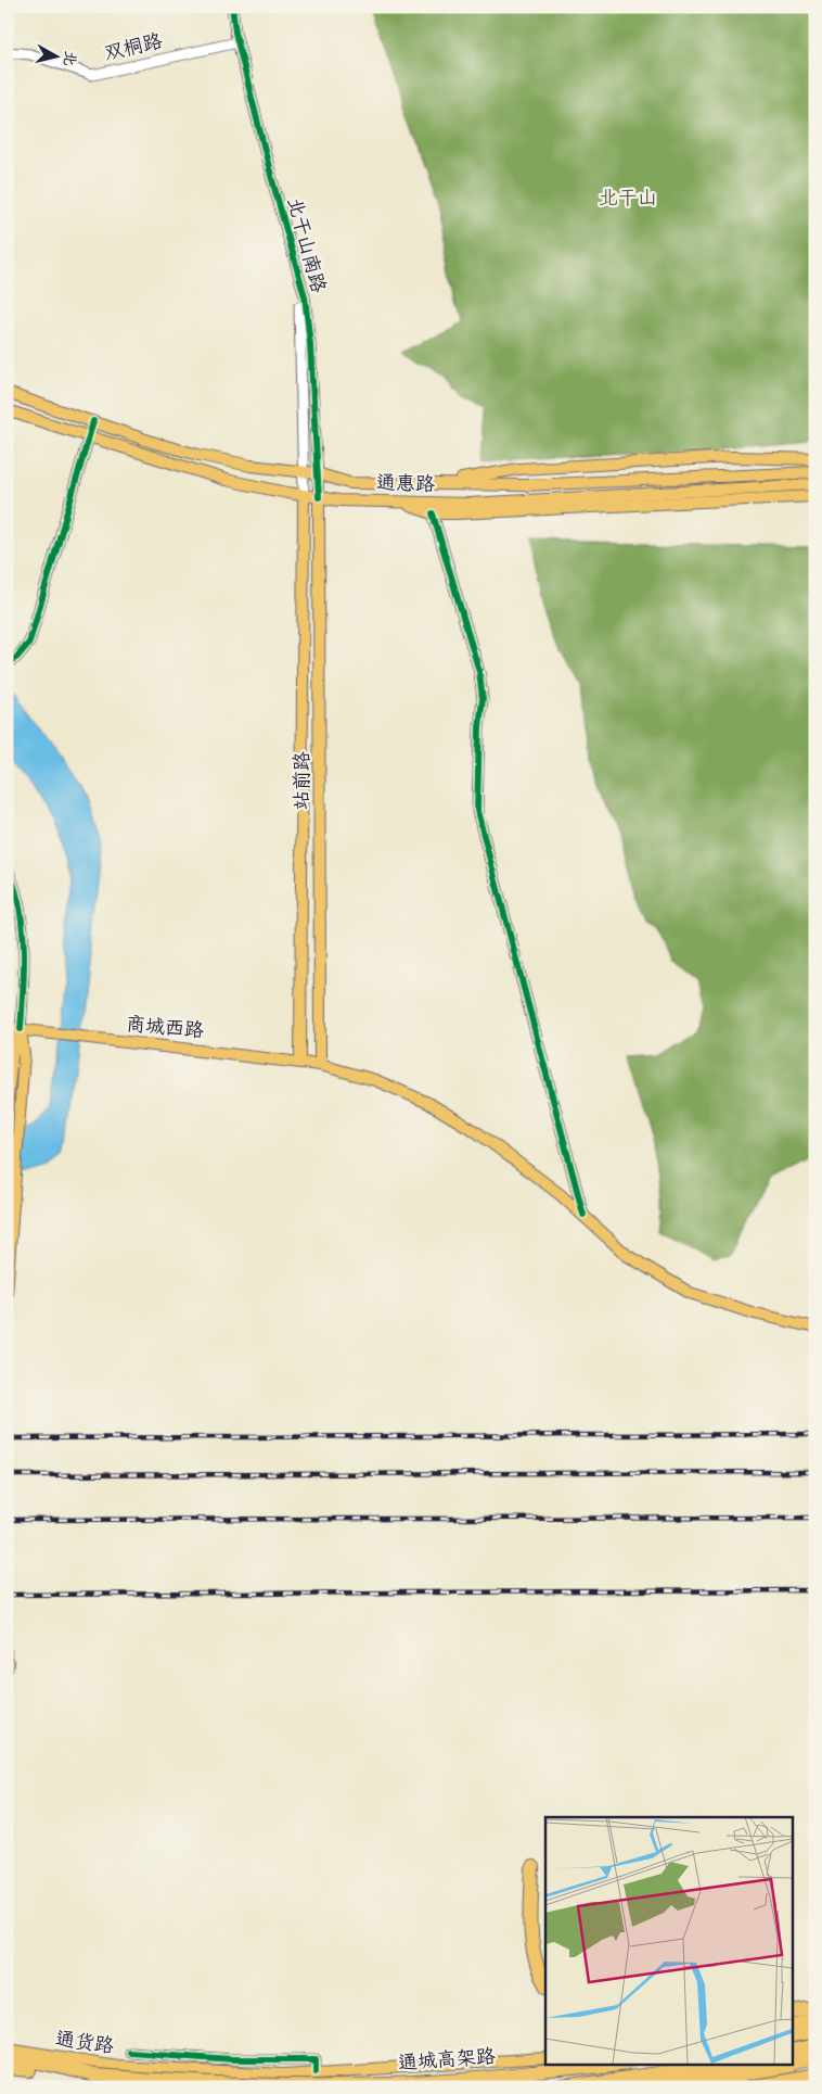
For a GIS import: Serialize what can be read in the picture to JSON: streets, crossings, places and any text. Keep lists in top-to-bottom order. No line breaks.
{"streets":{"highway":["通城高架路"],"main road":["通惠路","站前路","商城西路","通货路"],"street":["双桐路","北干山南路"]},"crossings":[["双桐路","北干山南路"],["北干山南路","通惠路"],["北干山南路","站前路"],["通惠路","站前路"],["站前路","商城西路"]],"parks":["北干山"],"north":"right"}
